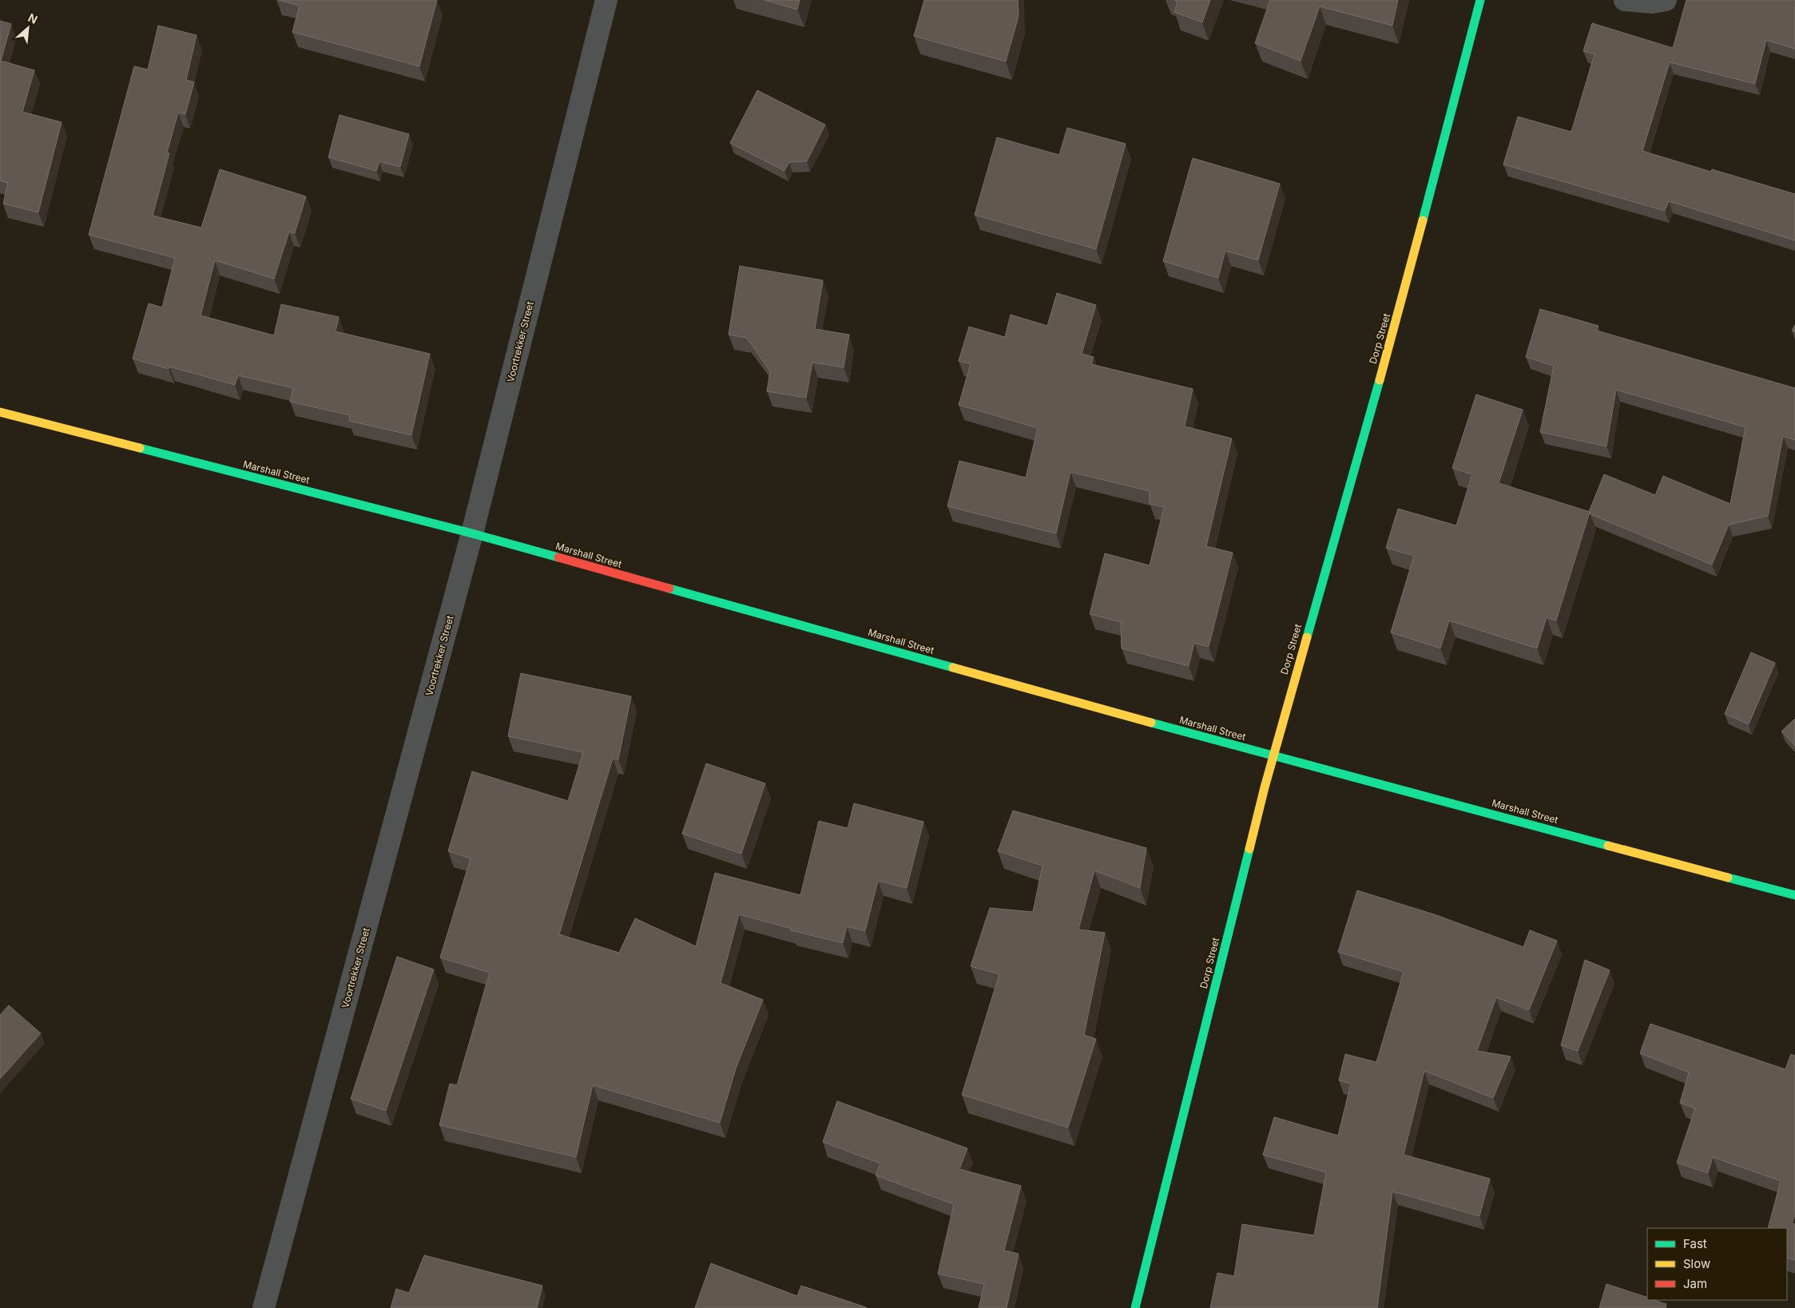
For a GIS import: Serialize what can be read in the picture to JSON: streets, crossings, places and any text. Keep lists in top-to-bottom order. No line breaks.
{"streets":{"street":["Dorp Street","Voortrekker Street","Marshall Street"]},"crossings":[["Dorp Street","Marshall Street"],["Voortrekker Street","Marshall Street"]],"legend":["Fast","Slow","Jam"],"north":"top right"}
